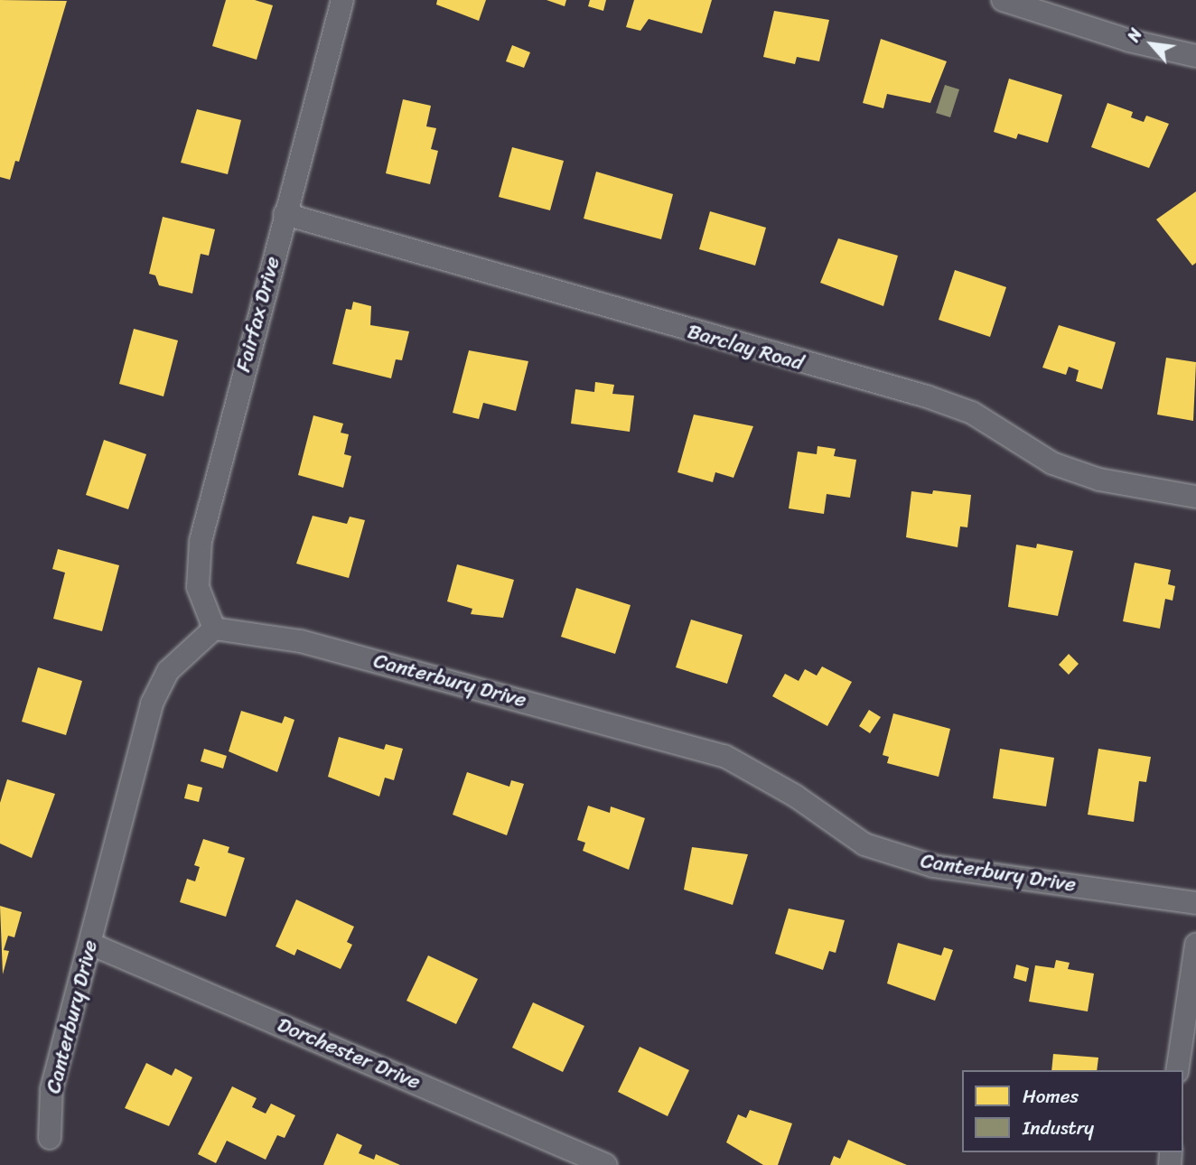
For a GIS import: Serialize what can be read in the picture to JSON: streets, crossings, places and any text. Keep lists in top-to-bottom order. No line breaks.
{"streets":{"street":["Fairfax Drive","Barclay Road","Canterbury Drive","Dorchester Drive"]},"crossings":[["Fairfax Drive","Barclay Road"],["Fairfax Drive","Canterbury Drive"],["Canterbury Drive","Dorchester Drive"]],"legend":["Homes","Industry"],"north":"top left"}
